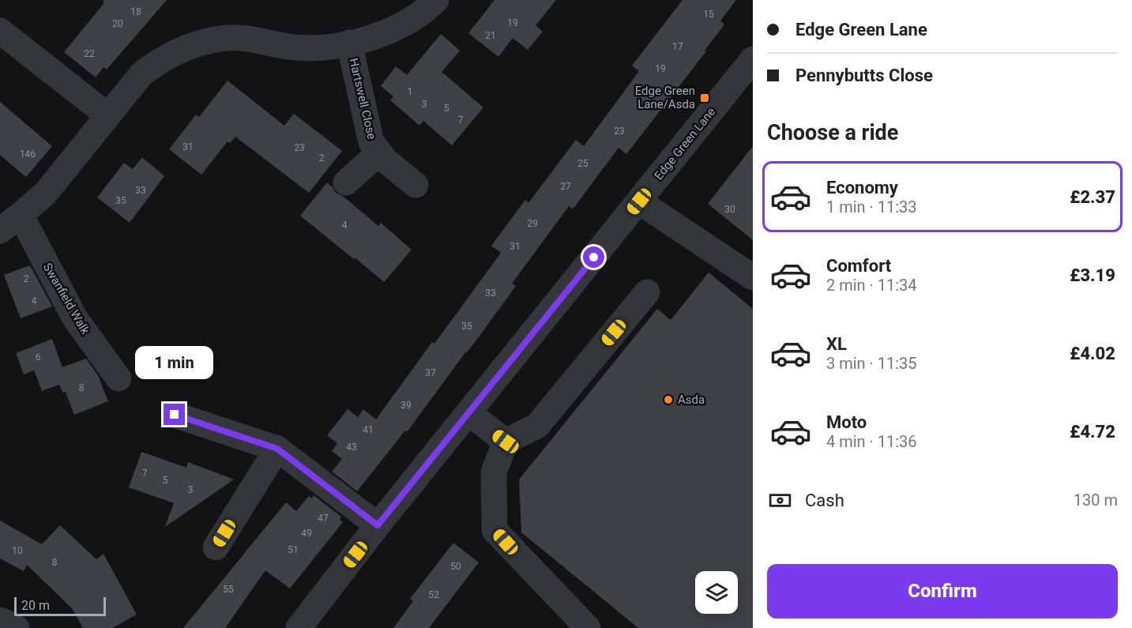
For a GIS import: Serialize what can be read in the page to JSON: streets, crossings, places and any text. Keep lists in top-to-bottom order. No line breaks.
{"streets":{"street":["Hartswell Close","Edge Green Lane","Swanfield Walk"]},"places":{"transit":["Edge Green Lane/Asda"],"other":["Asda"]},"house_numbers":["18","15","19","20","21","17","22","19","1","3","5","7","23","31","23","146","2","25","27","33","35","30","29","4","31","2","33","4","35","6","37","8","39","41","43","7","5","3","47","49","51","10","8","50","55","52"],"scale_bar":"20 m","page":{"banner":["Edge Green Lane","Pennybutts Close"],"heading":"Choose a ride","list":[{"name":"Economy","note":"1 min · 11:33","value":"£2.37"},{"name":"Comfort","note":"2 min · 11:34","value":"£3.19"},{"name":"XL","note":"3 min · 11:35","value":"£4.02"},{"name":"Moto","note":"4 min · 11:36","value":"£4.72"}],"bubble":"1 min","pay":["Cash","130 m"],"buttons":"Confirm","scale":"20 m"}}
